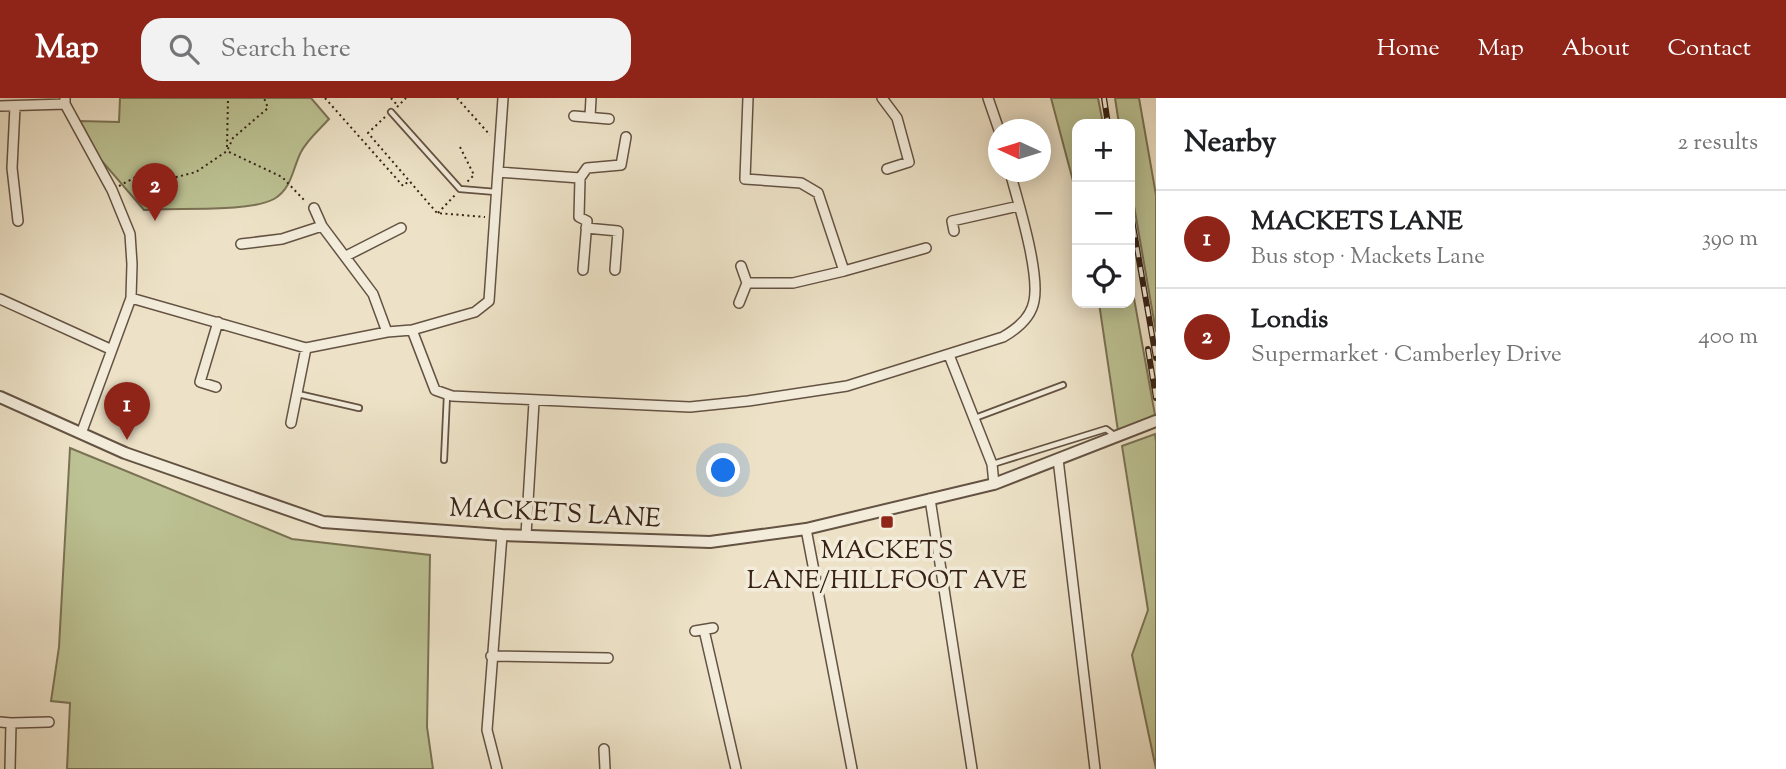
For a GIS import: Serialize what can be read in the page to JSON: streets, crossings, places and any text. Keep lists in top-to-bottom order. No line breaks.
{"streets":{"street":["MACKETS LANE"]},"places":{"transit":["MACKETS LANE/HILLFOOT AVE"]},"north":"left","page":{"header":"Map","search":"Search here","nav":["Home","Map","About","Contact"],"heading":["Nearby","2 results"],"map_buttons":["+","−"],"pins":["2","1"],"list":[{"mark":"1","name":"MACKETS LANE","note":"Bus stop · Mackets Lane","value":"390 m"},{"mark":"2","name":"Londis","note":"Supermarket · Camberley Drive","value":"400 m"}]}}
